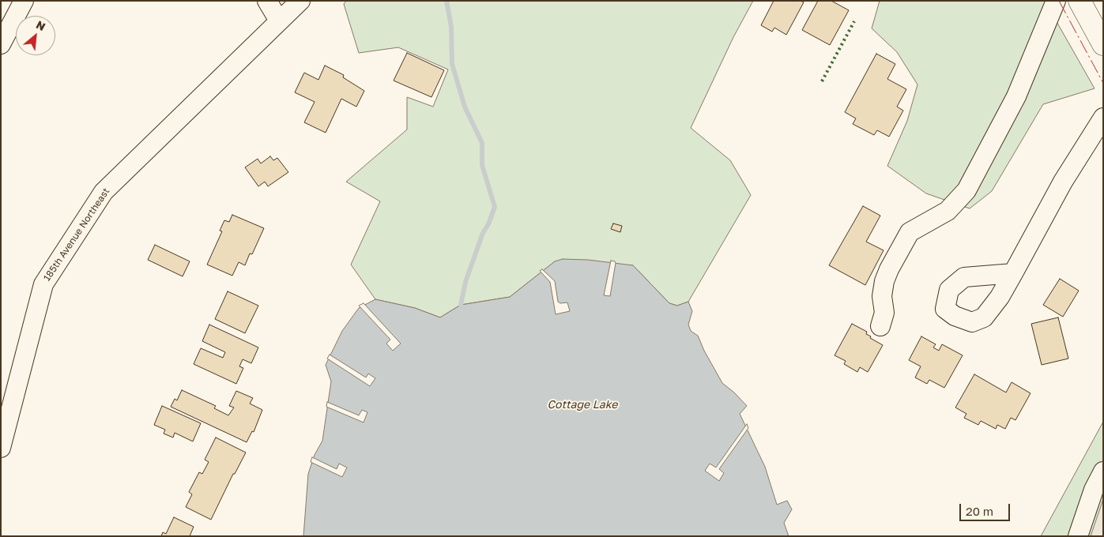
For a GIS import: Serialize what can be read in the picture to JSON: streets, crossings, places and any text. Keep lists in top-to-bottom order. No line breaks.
{"streets":{"street":["185th Avenue Northeast"]},"water":["Cottage Lake"],"scale_bar":"20 m","north":"top right"}
